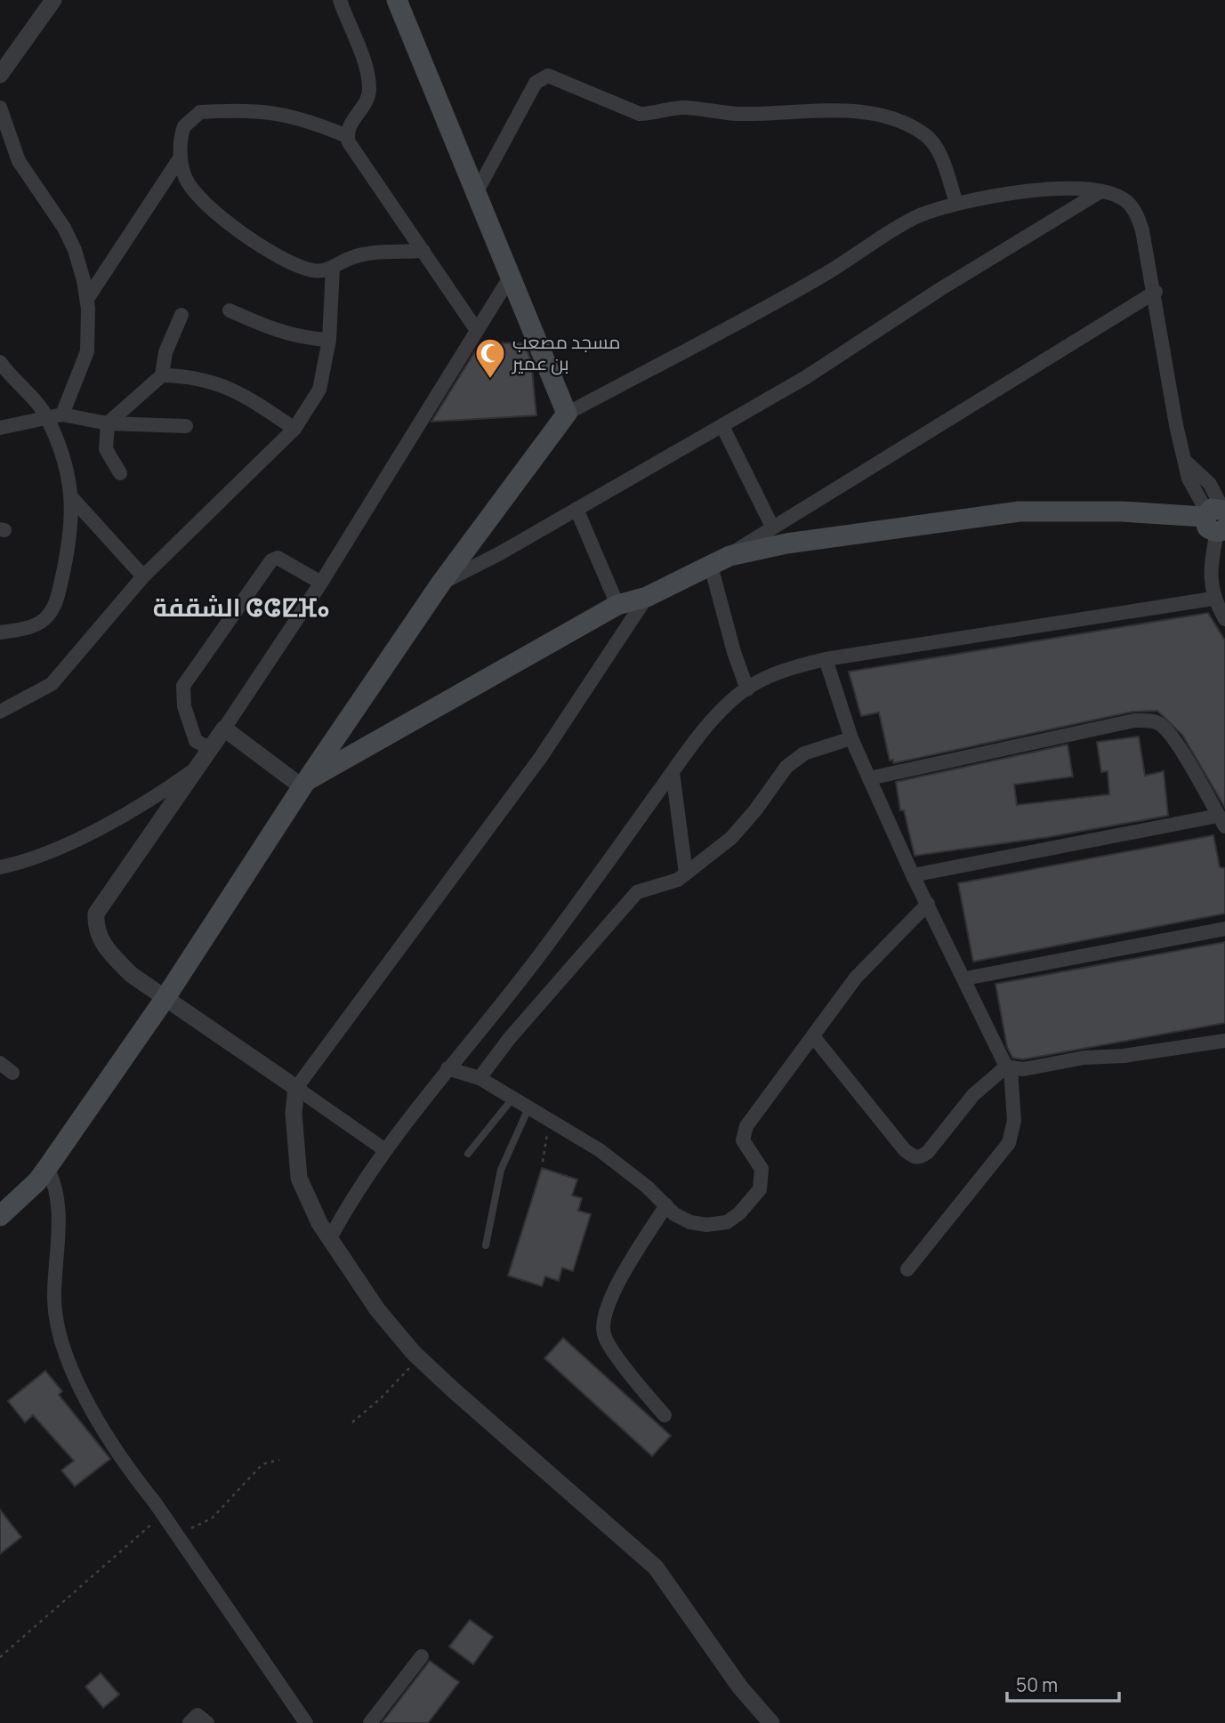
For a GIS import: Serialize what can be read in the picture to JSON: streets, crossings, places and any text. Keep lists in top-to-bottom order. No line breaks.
{"districts":["الشقفة ⵛⵛⵇⴼⴰ"],"places":{"mosque":["مسجد مصعب بن عمير"]},"scale_bar":"50 m"}
